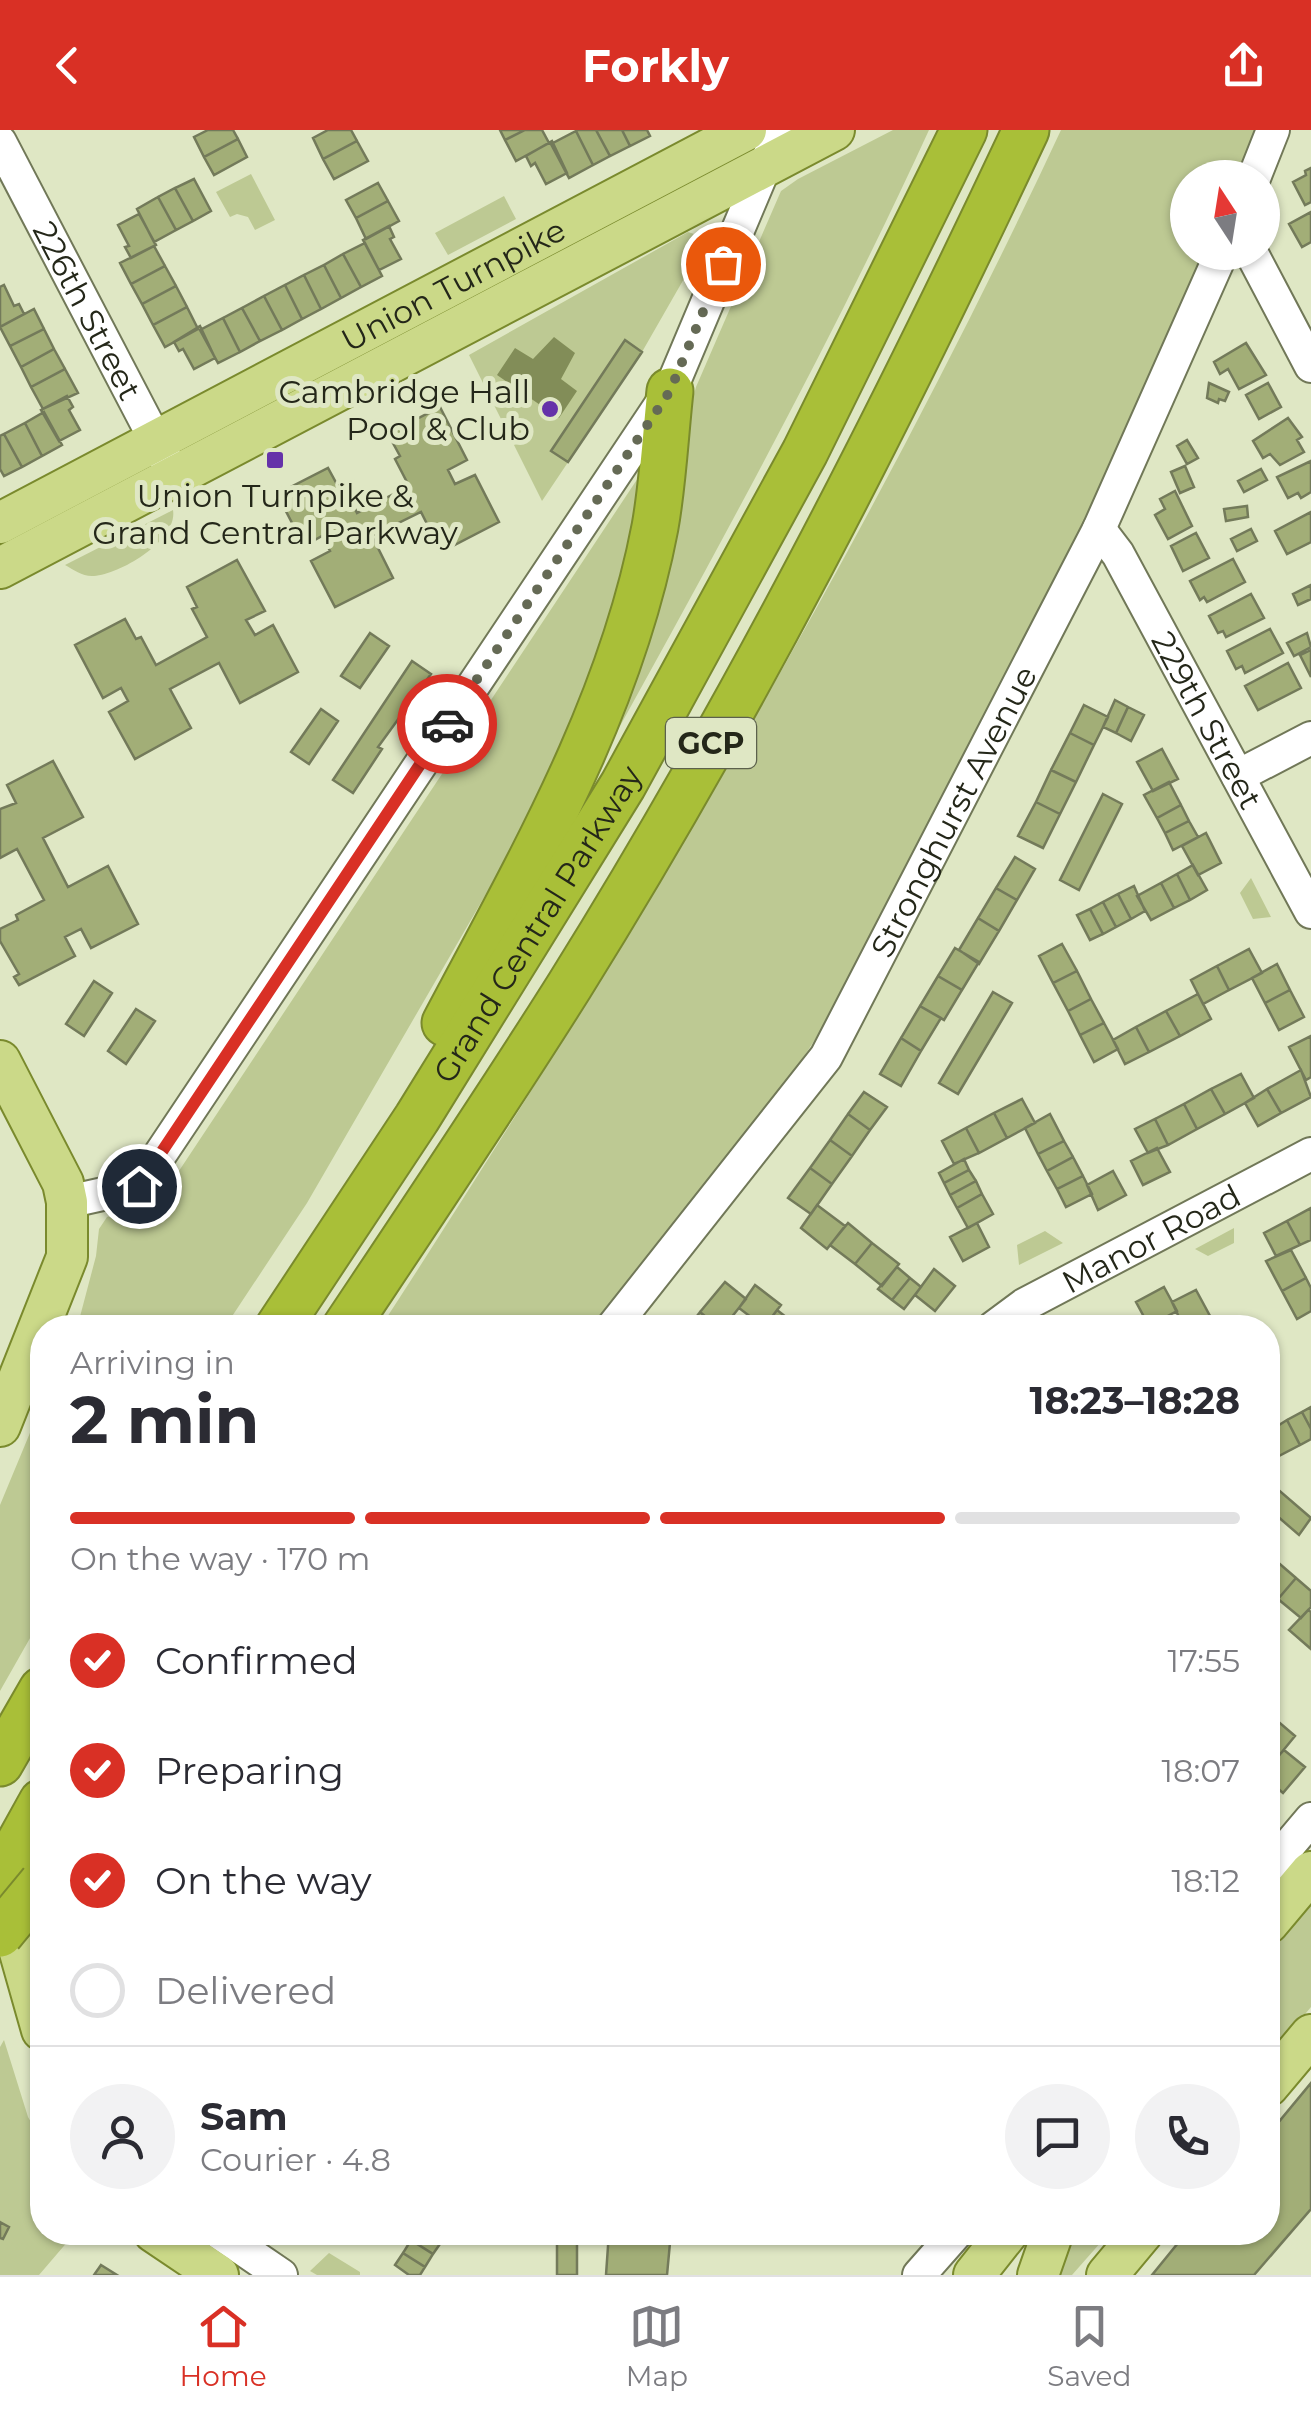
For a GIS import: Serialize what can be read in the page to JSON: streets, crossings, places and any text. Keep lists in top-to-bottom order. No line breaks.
{"streets":{"highway":["GCP","Grand Central Parkway"],"main road":["Union Turnpike"],"street":["226th Street","229th Street","Stronghurst Avenue","Manor Road"]},"crossings":[["Union Turnpike","226th Street"],["229th Street","Stronghurst Avenue"]],"places":{"other":["Cambridge Hall Pool & Club"],"transit":["Union Turnpike & Grand Central Parkway"]},"north":"top","page":{"header":"Forkly","heading":["2 min","Arriving in","18:23–18:28"],"panel":["Sam","Courier · 4.8"],"bar":"On the way · 170 m","list":[["Confirmed","17:55"],["Preparing","18:07"],["On the way","18:12"],"Delivered"],"tabs":["Home","Map","Saved"]}}
